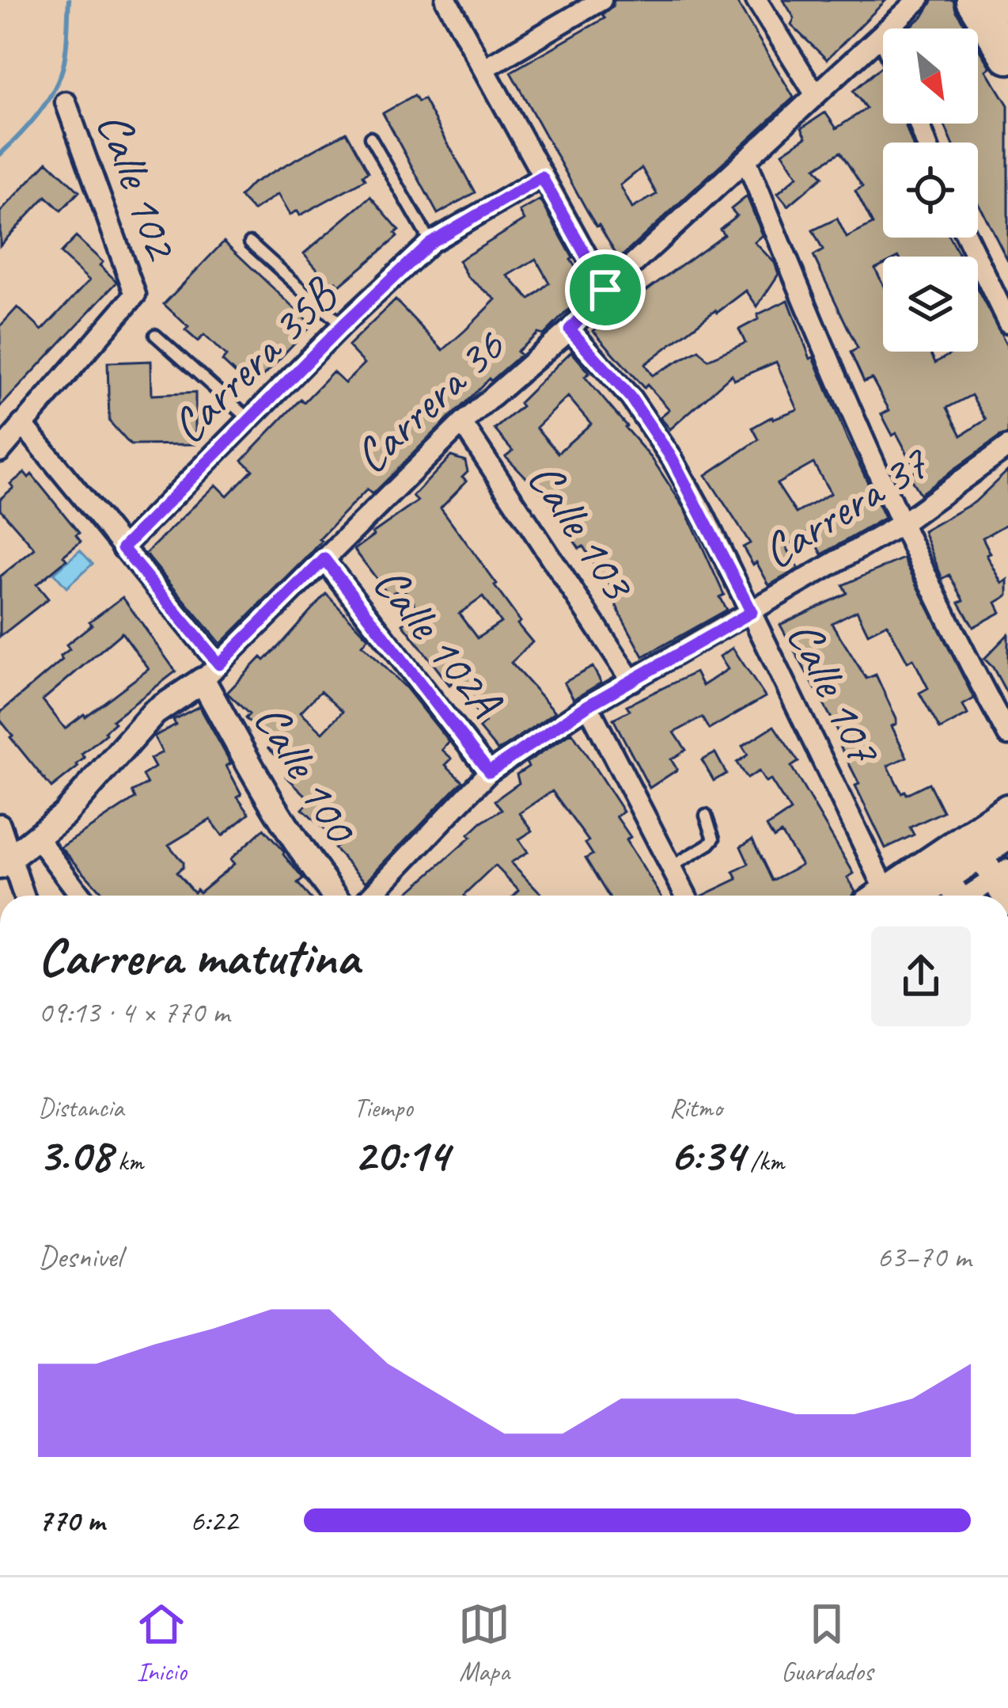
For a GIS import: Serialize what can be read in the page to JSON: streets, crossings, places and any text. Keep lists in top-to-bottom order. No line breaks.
{"streets":{"street":["Calle 102","Carrera 35B","Carrera 36","Carrera 37","Calle 103","Calle 102A","Calle 107","Calle 100"]},"crossings":[["Calle 102","Calle 100"],["Carrera 35B","Calle 100"],["Carrera 36","Calle 103"],["Carrera 36","Calle 102A"],["Carrera 36","Calle 107"],["Carrera 36","Calle 100"],["Carrera 37","Calle 103"],["Carrera 37","Calle 102A"],["Carrera 37","Calle 107"]],"north":"bottom right","page":{"heading":["Carrera matutina","09:13 · 4 × 770 m"],"stats":[["Distancia","3.08 km"],["Tiempo","20:14"],["Ritmo","6:34 /km"]],"chart":["Desnivel","63–70 m"],"list":[{"name":"770 m","note":"6:22"}],"tabs":["Inicio","Mapa","Guardados"]}}
